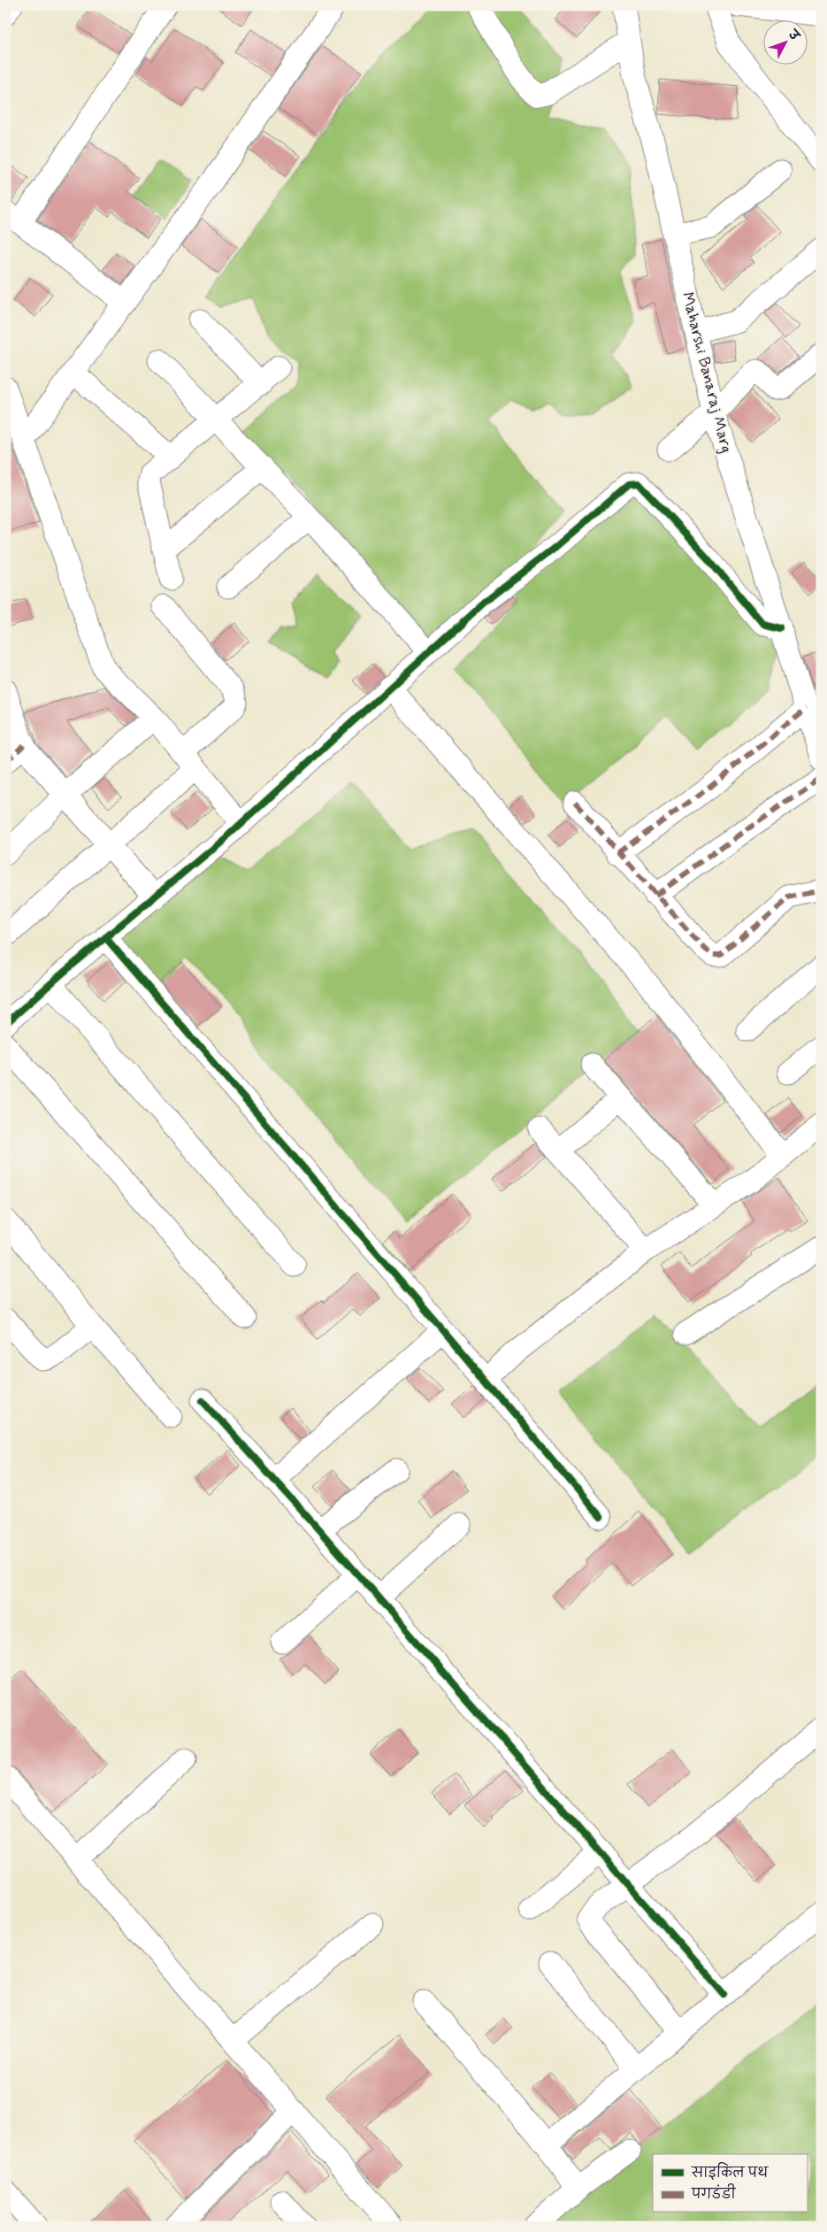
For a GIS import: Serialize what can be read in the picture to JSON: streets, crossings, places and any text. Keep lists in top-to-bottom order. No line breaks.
{"streets":{"street":["Maharshi Banaraj Marg"]},"legend":["साइकिल पथ","पगडंडी"],"north":"top right"}
